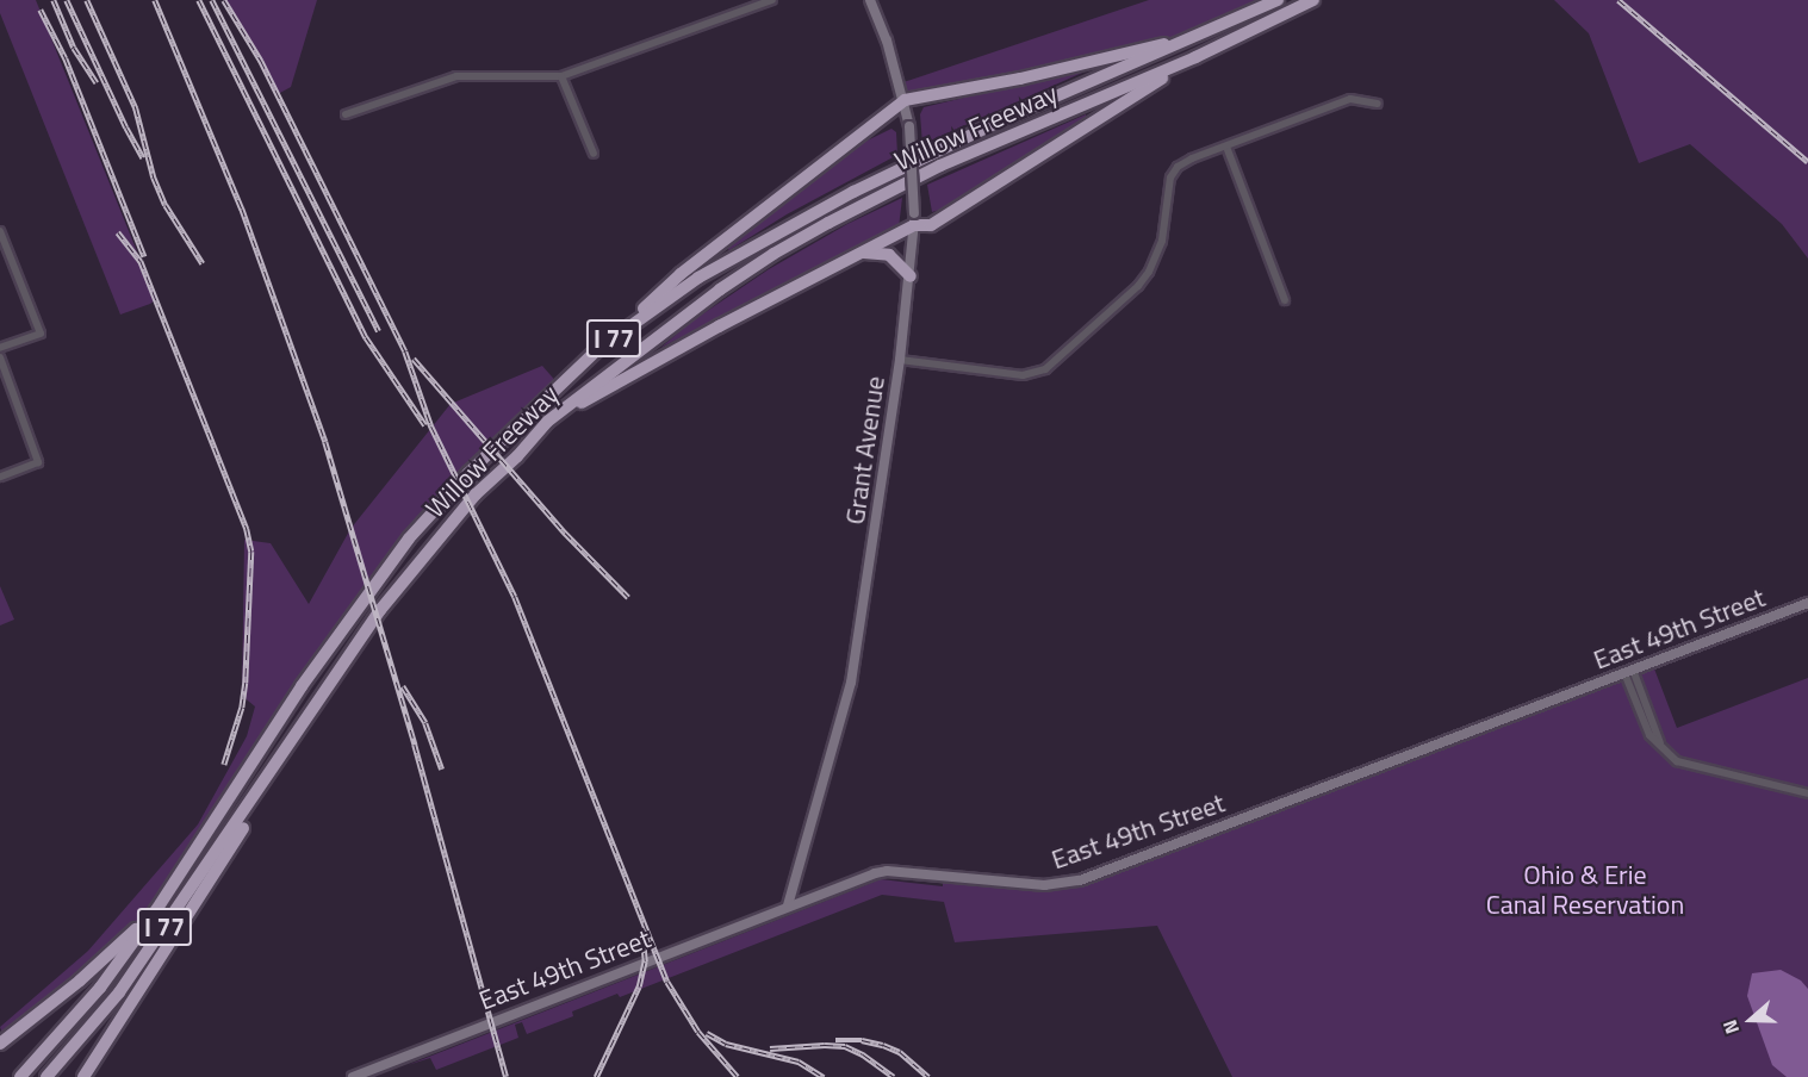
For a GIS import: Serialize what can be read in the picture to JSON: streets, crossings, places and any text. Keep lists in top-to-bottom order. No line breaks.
{"streets":{"highway":["Willow Freeway","I 77"],"street":["Grant Avenue","East 49th Street"]},"crossings":[["Grant Avenue","East 49th Street"]],"parks":["Ohio & Erie Canal Reservation"],"north":"left"}
